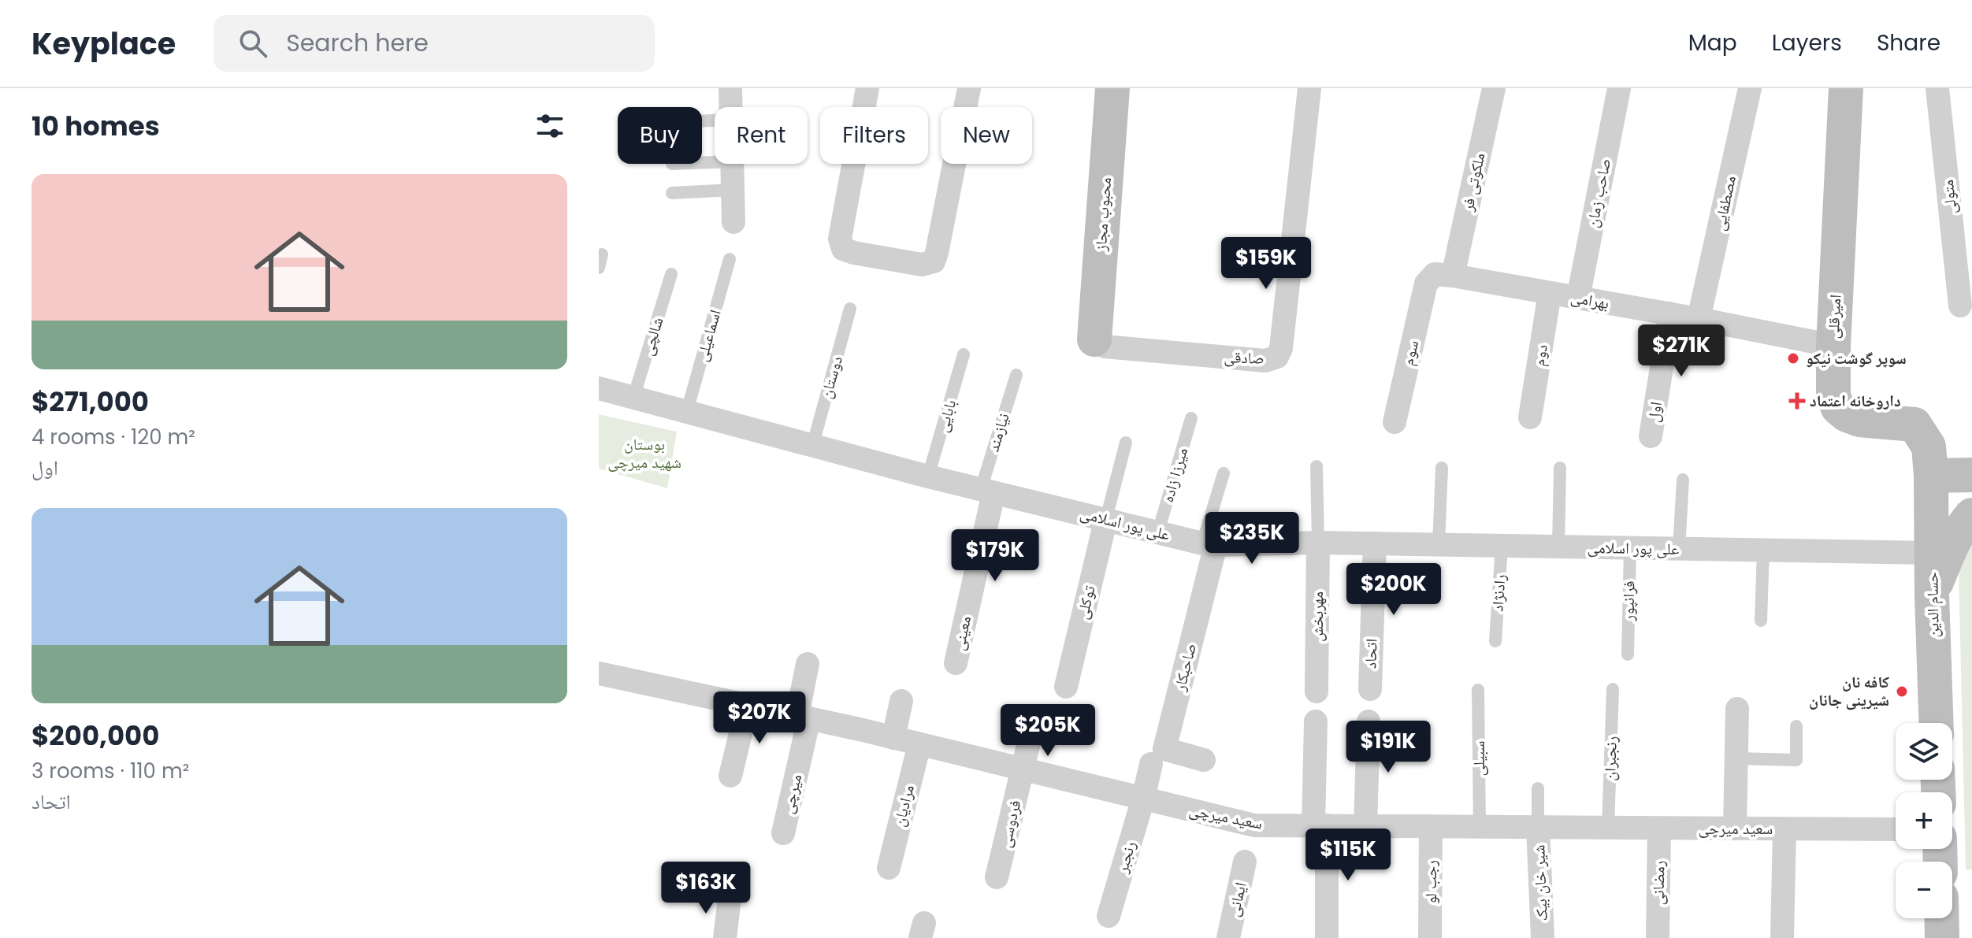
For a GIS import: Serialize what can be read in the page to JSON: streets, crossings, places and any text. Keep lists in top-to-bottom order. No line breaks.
{"streets":{"main road":["محبوب مجاز","امیرقلی","حسام الدین"],"street":["ملکوتی فر","صاحب زمان","متولی","مصطفایی","بهرامی","سوم","دوم","صادقی","اول","علی پور اسلامی","توکلی","مهربخش","معینی","اتحاد","صاحبکار","میرچی","مرادیان","سعید میرچی","فردوسی","رنجبر","رجب لو","شیر خان بیک","رمضانی","ایمانی"],"lane":["اسماعیلی","شالچی","دوستان","بابایی","نیازمند","میرزا زاده","رادنژاد","فرانپور","سبیلی","رنجبران"]},"crossings":[["ملکوتی فر","بهرامی"],["صاحب زمان","بهرامی"],["مصطفایی","بهرامی"],["محبوب مجاز","صادقی"],["بهرامی","امیرقلی"],["بهرامی","سوم"],["بهرامی","دوم"],["بهرامی","اول"],["امیرقلی","حسام الدین"],["اسماعیلی","علی پور اسلامی"],["شالچی","علی پور اسلامی"],["دوستان","علی پور اسلامی"],["بابایی","علی پور اسلامی"],["نیازمند","علی پور اسلامی"],["نیازمند","معینی"],["میرزا زاده","علی پور اسلامی"],["علی پور اسلامی","رادنژاد"],["علی پور اسلامی","فرانپور"],["علی پور اسلامی","توکلی"],["علی پور اسلامی","حسام الدین"],["علی پور اسلامی","مهربخش"],["علی پور اسلامی","معینی"],["علی پور اسلامی","اتحاد"],["علی پور اسلامی","صاحبکار"],["سبیلی","سعید میرچی"],["رنجبران","سعید میرچی"],["میرچی","سعید میرچی"],["مرادیان","سعید میرچی"],["سعید میرچی","فردوسی"],["سعید میرچی","رنجبر"],["سعید میرچی","رجب لو"],["سعید میرچی","شیر خان بیک"],["سعید میرچی","رمضانی"]],"parks":["بوستان شهید میرچی"],"places":{"other":["سوپر گوشت نیکو","کافه نان شیرینی جانان"],"health":["داروخانه اعتماد"]},"page":{"header":"Keyplace","search":"Search here","nav":["Map","Layers","Share"],"heading":"10 homes","chip":["Buy","Rent","Filters","New"],"list":[{"name":"$271,000","note":"4 rooms · 120 m² · اول"},{"name":"$200,000","note":"3 rooms · 110 m² · اتحاد"}],"price":["$159K","$271K","$235K","$179K","$200K","$207K","$205K","$191K","$115K","$163K"],"map_buttons":["+","−"]}}
